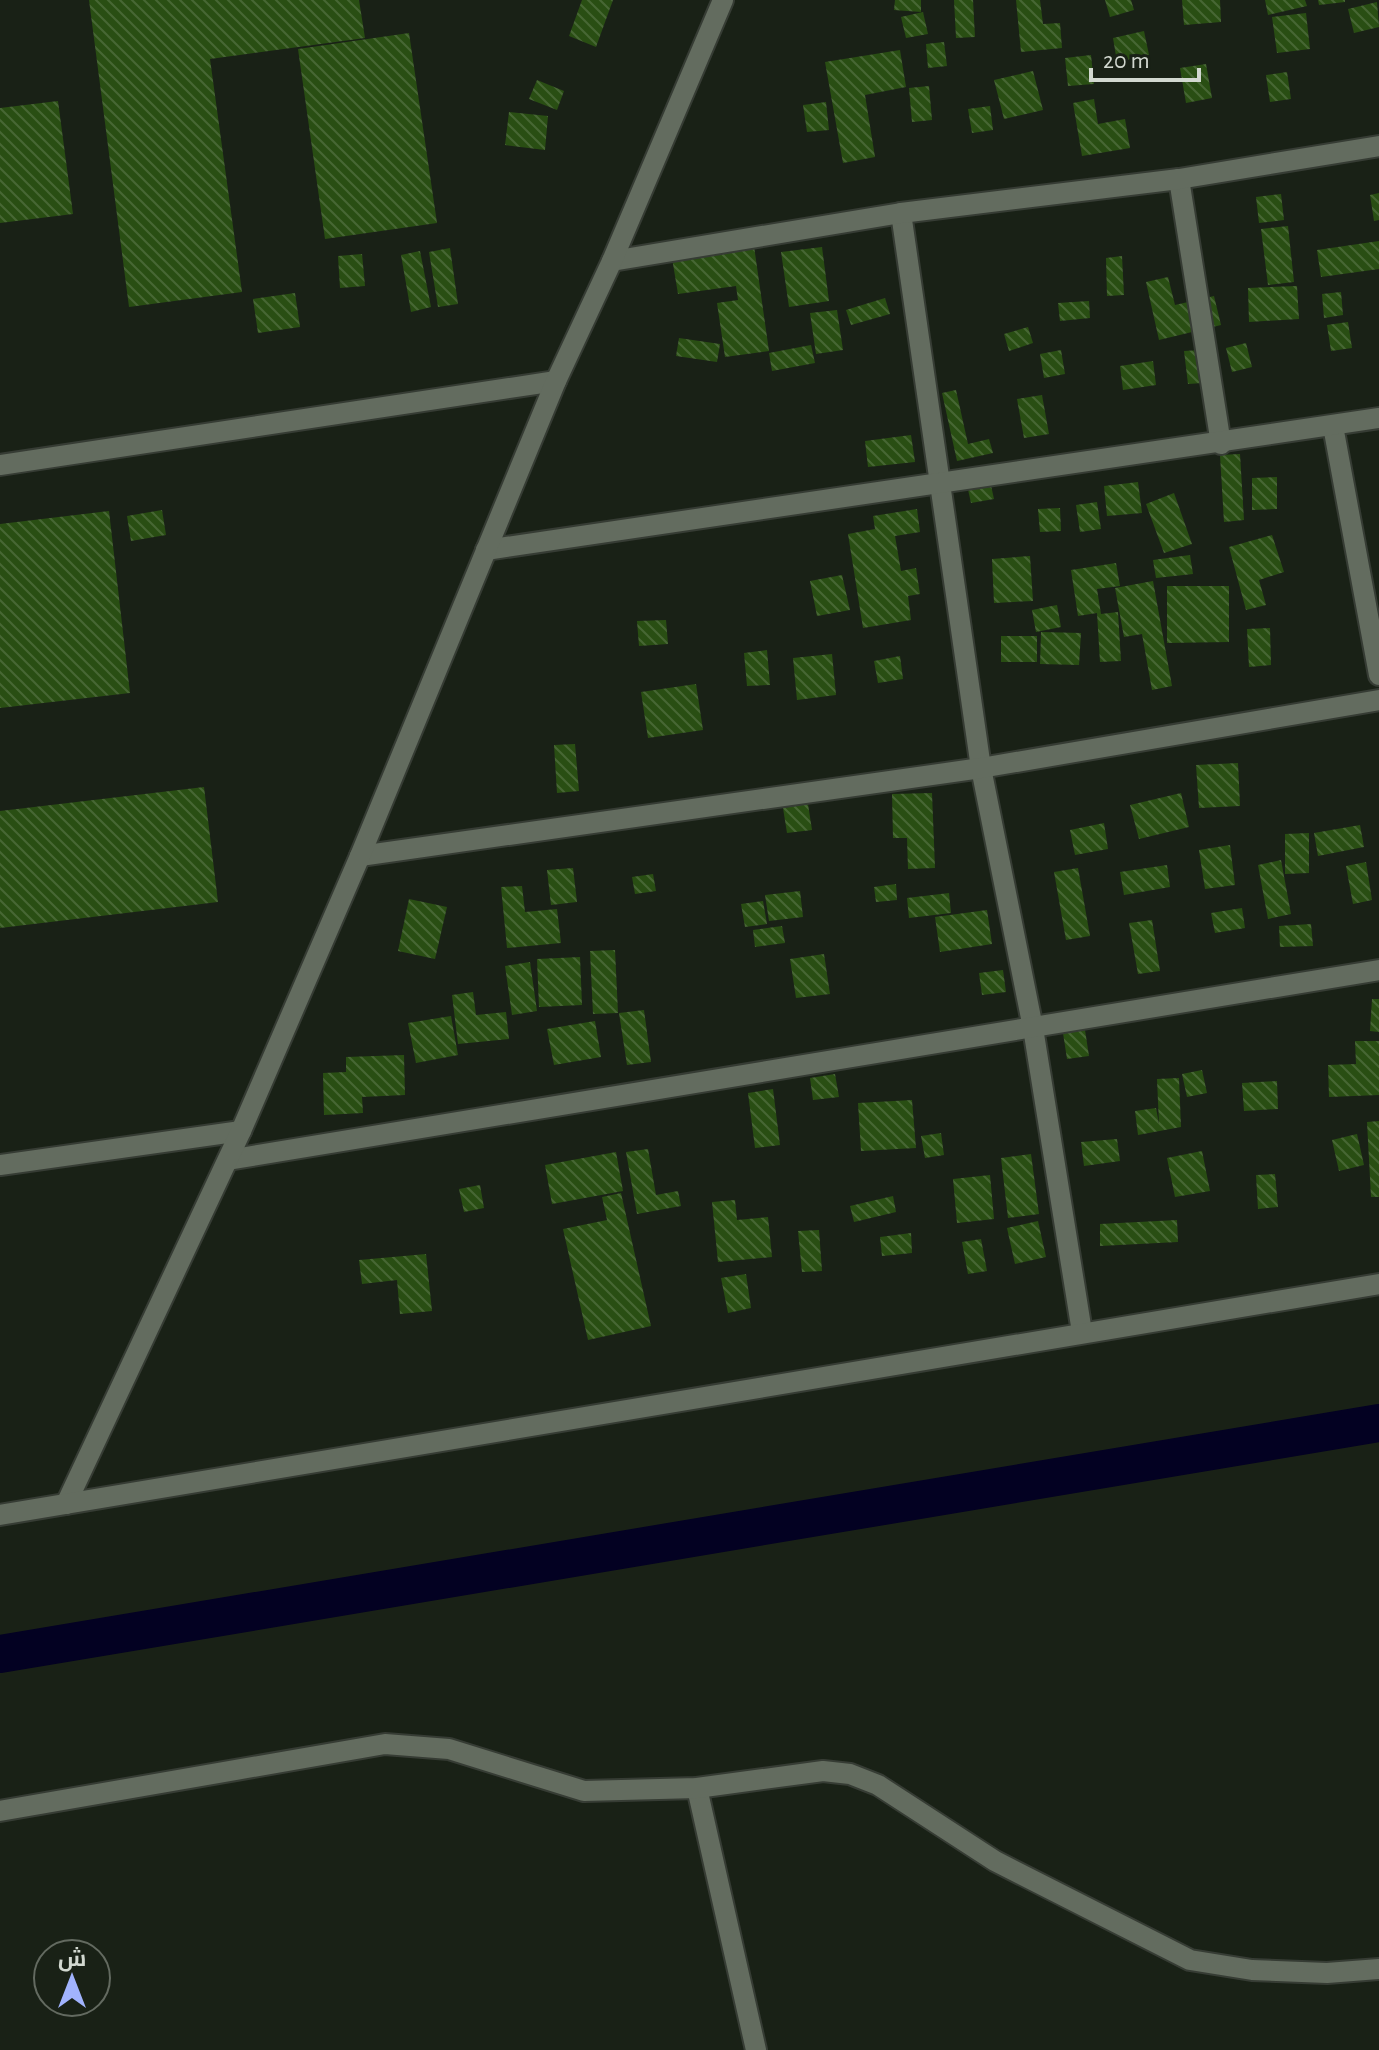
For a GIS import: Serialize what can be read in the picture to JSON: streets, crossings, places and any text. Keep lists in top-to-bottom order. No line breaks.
{"scale_bar":"20 m","north":"top"}
